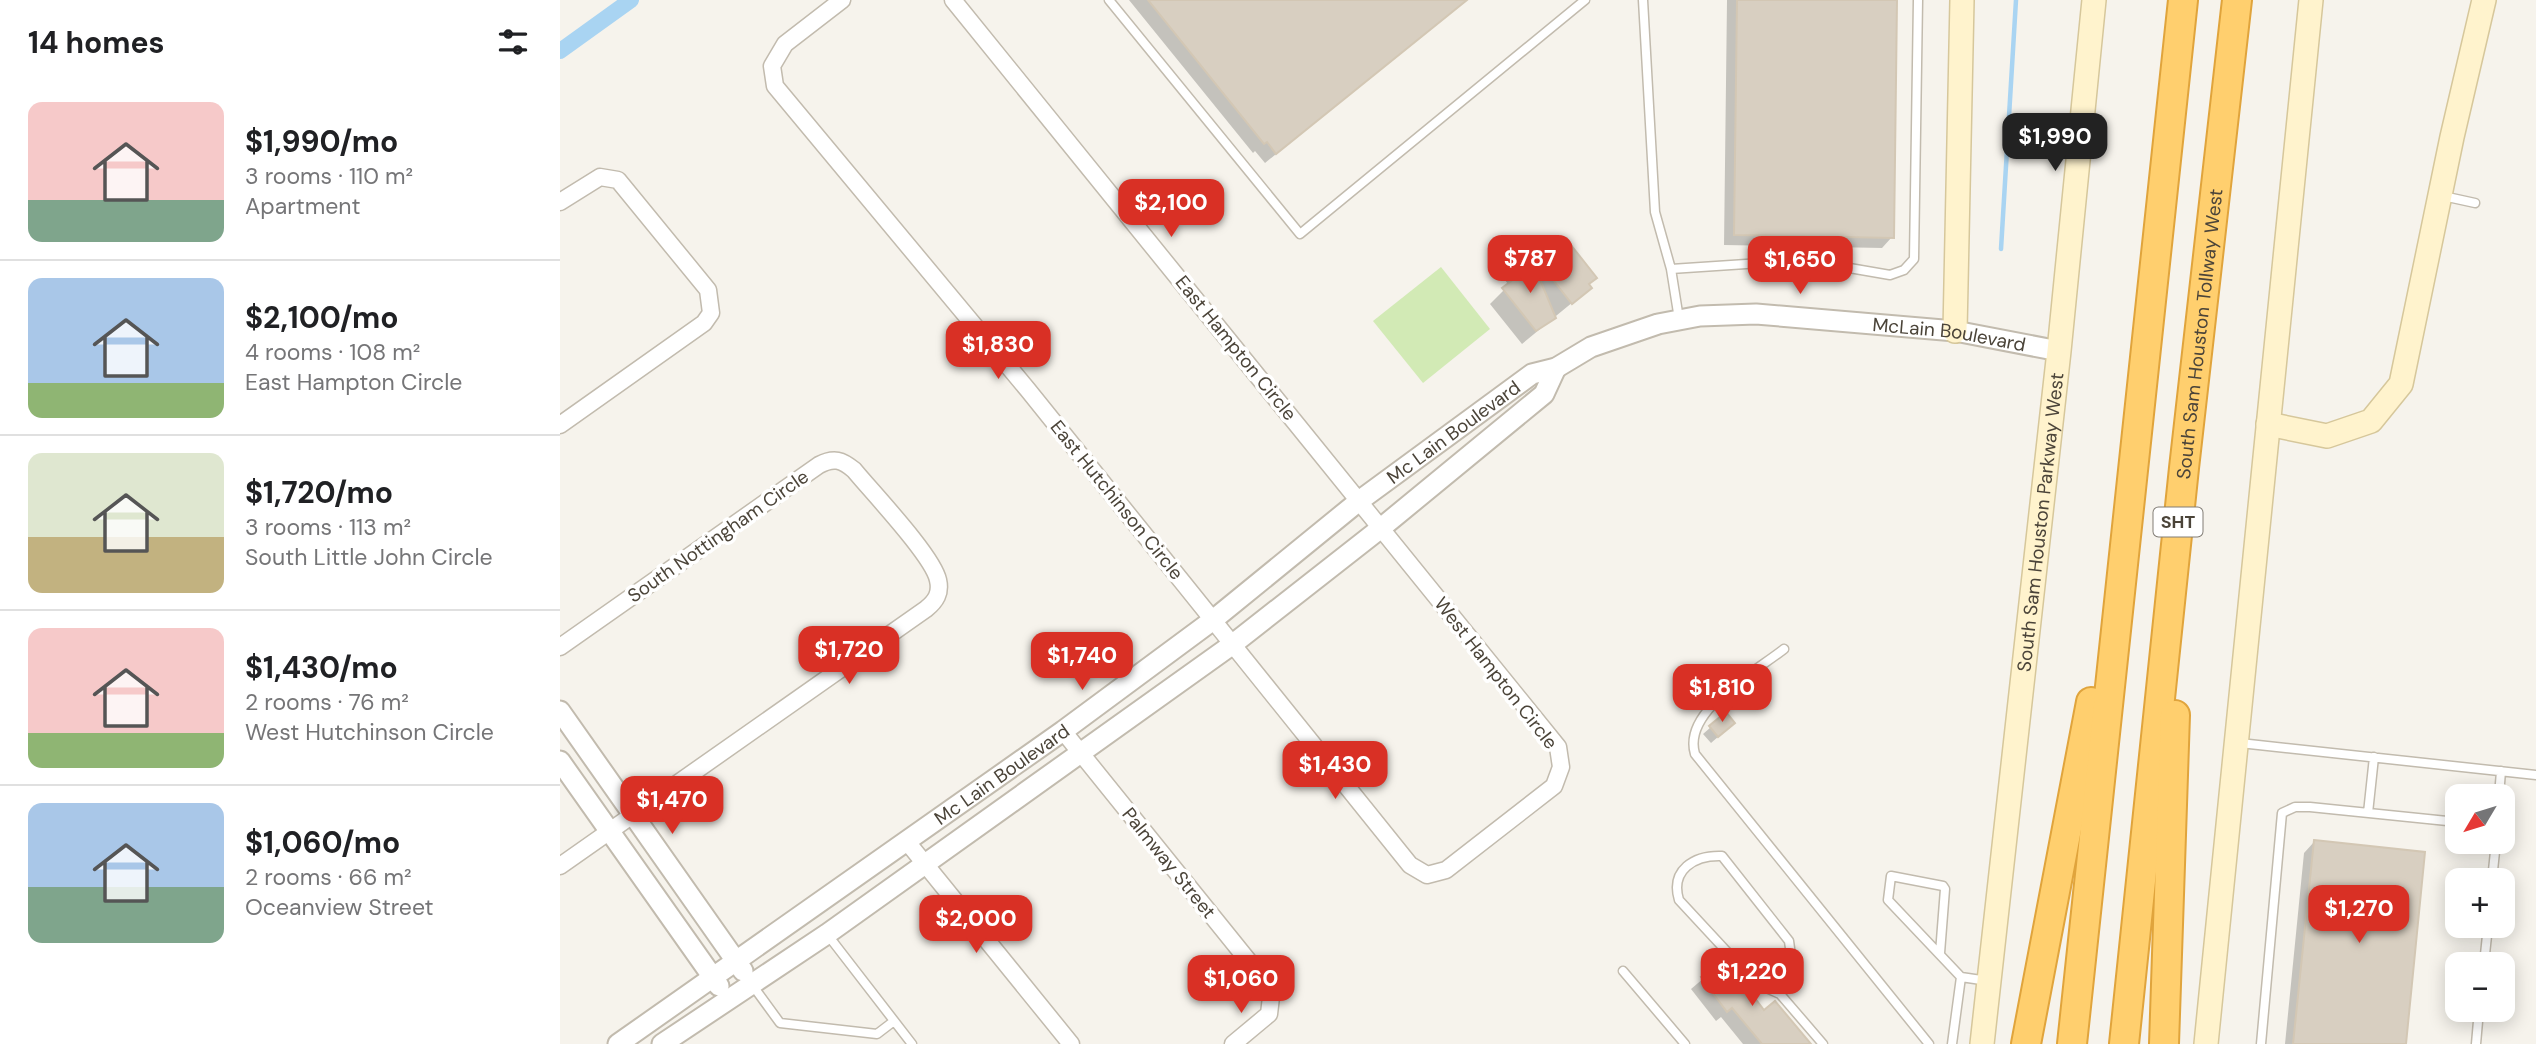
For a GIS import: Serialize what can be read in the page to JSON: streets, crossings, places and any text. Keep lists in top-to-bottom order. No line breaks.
{"streets":{"highway":["South Sam Houston Tollway West","SHT"],"main road":["South Sam Houston Parkway West"],"street":["McLain Boulevard","East Hampton Circle","Mc Lain Boulevard","East Hutchinson Circle","South Nottingham Circle","West Hampton Circle","Palmway Street"]},"crossings":[["McLain Boulevard","Mc Lain Boulevard"],["McLain Boulevard","South Sam Houston Parkway West"],["East Hampton Circle","Mc Lain Boulevard"],["East Hampton Circle","West Hampton Circle"],["Mc Lain Boulevard","East Hutchinson Circle"],["Mc Lain Boulevard","West Hampton Circle"],["Mc Lain Boulevard","Palmway Street"],["East Hutchinson Circle","West Hampton Circle"]],"north":"bottom left","page":{"heading":"14 homes","list":[{"name":"$1,990/mo","note":"3 rooms · 110 m² · Apartment"},{"name":"$2,100/mo","note":"4 rooms · 108 m² · East Hampton Circle"},{"name":"$1,720/mo","note":"3 rooms · 113 m² · South Little John Circle"},{"name":"$1,430/mo","note":"2 rooms · 76 m² · West Hutchinson Circle"},{"name":"$1,060/mo","note":"2 rooms · 66 m² · Oceanview Street"}],"price":["$1,990","$2,100","$787","$1,650","$1,830","$1,720","$1,740","$1,810","$1,430","$1,470","$1,270","$2,000","$1,220","$1,060"],"map_buttons":["+","−"]}}
